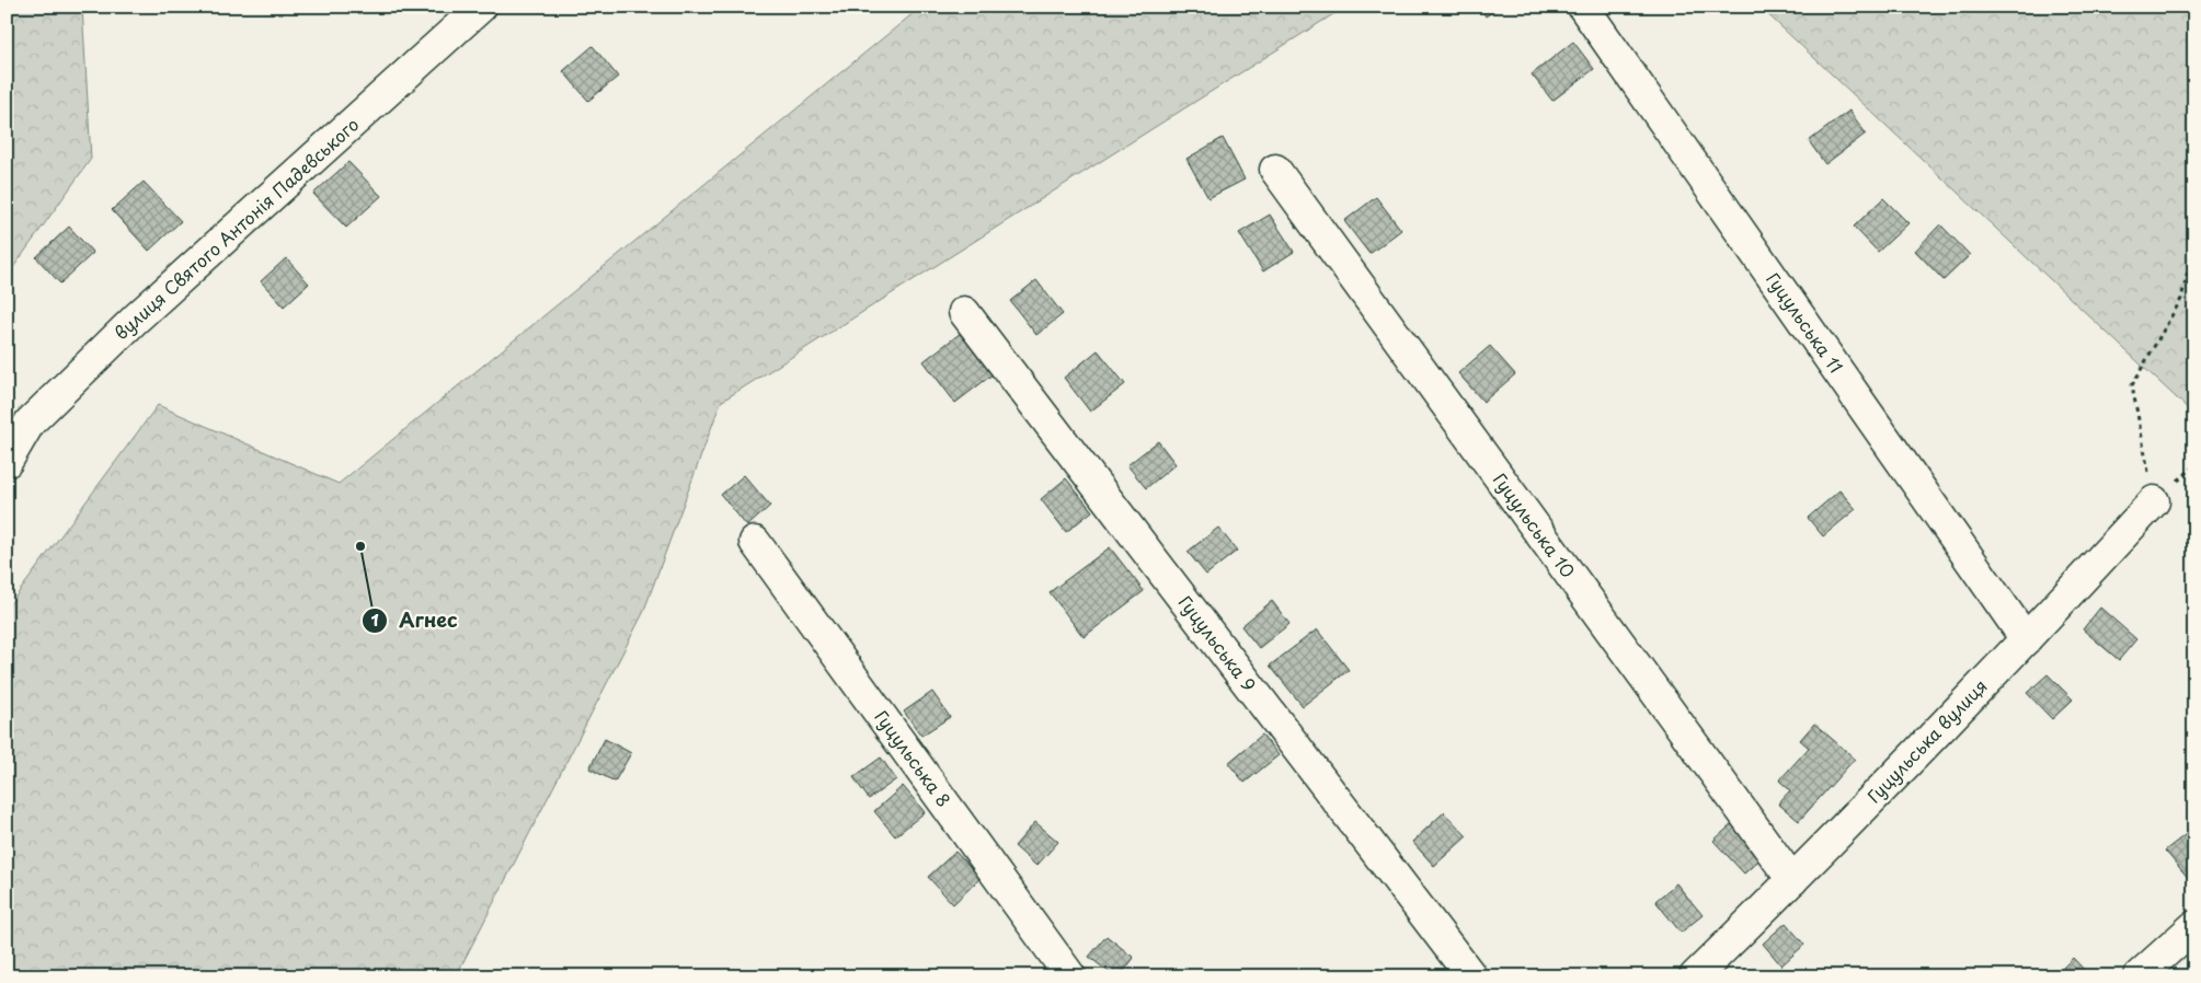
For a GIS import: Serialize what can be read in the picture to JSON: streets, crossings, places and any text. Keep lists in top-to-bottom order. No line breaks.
{"streets":{"street":["вулиця Святого Антонія Падевського","Гуцульська 11","Гуцульська 10","Гуцульська 9","Гуцульська вулиця","Гуцульська 8"]},"crossings":[["Гуцульська 11","Гуцульська вулиця"],["Гуцульська 10","Гуцульська вулиця"]],"places":["Агнес"]}
